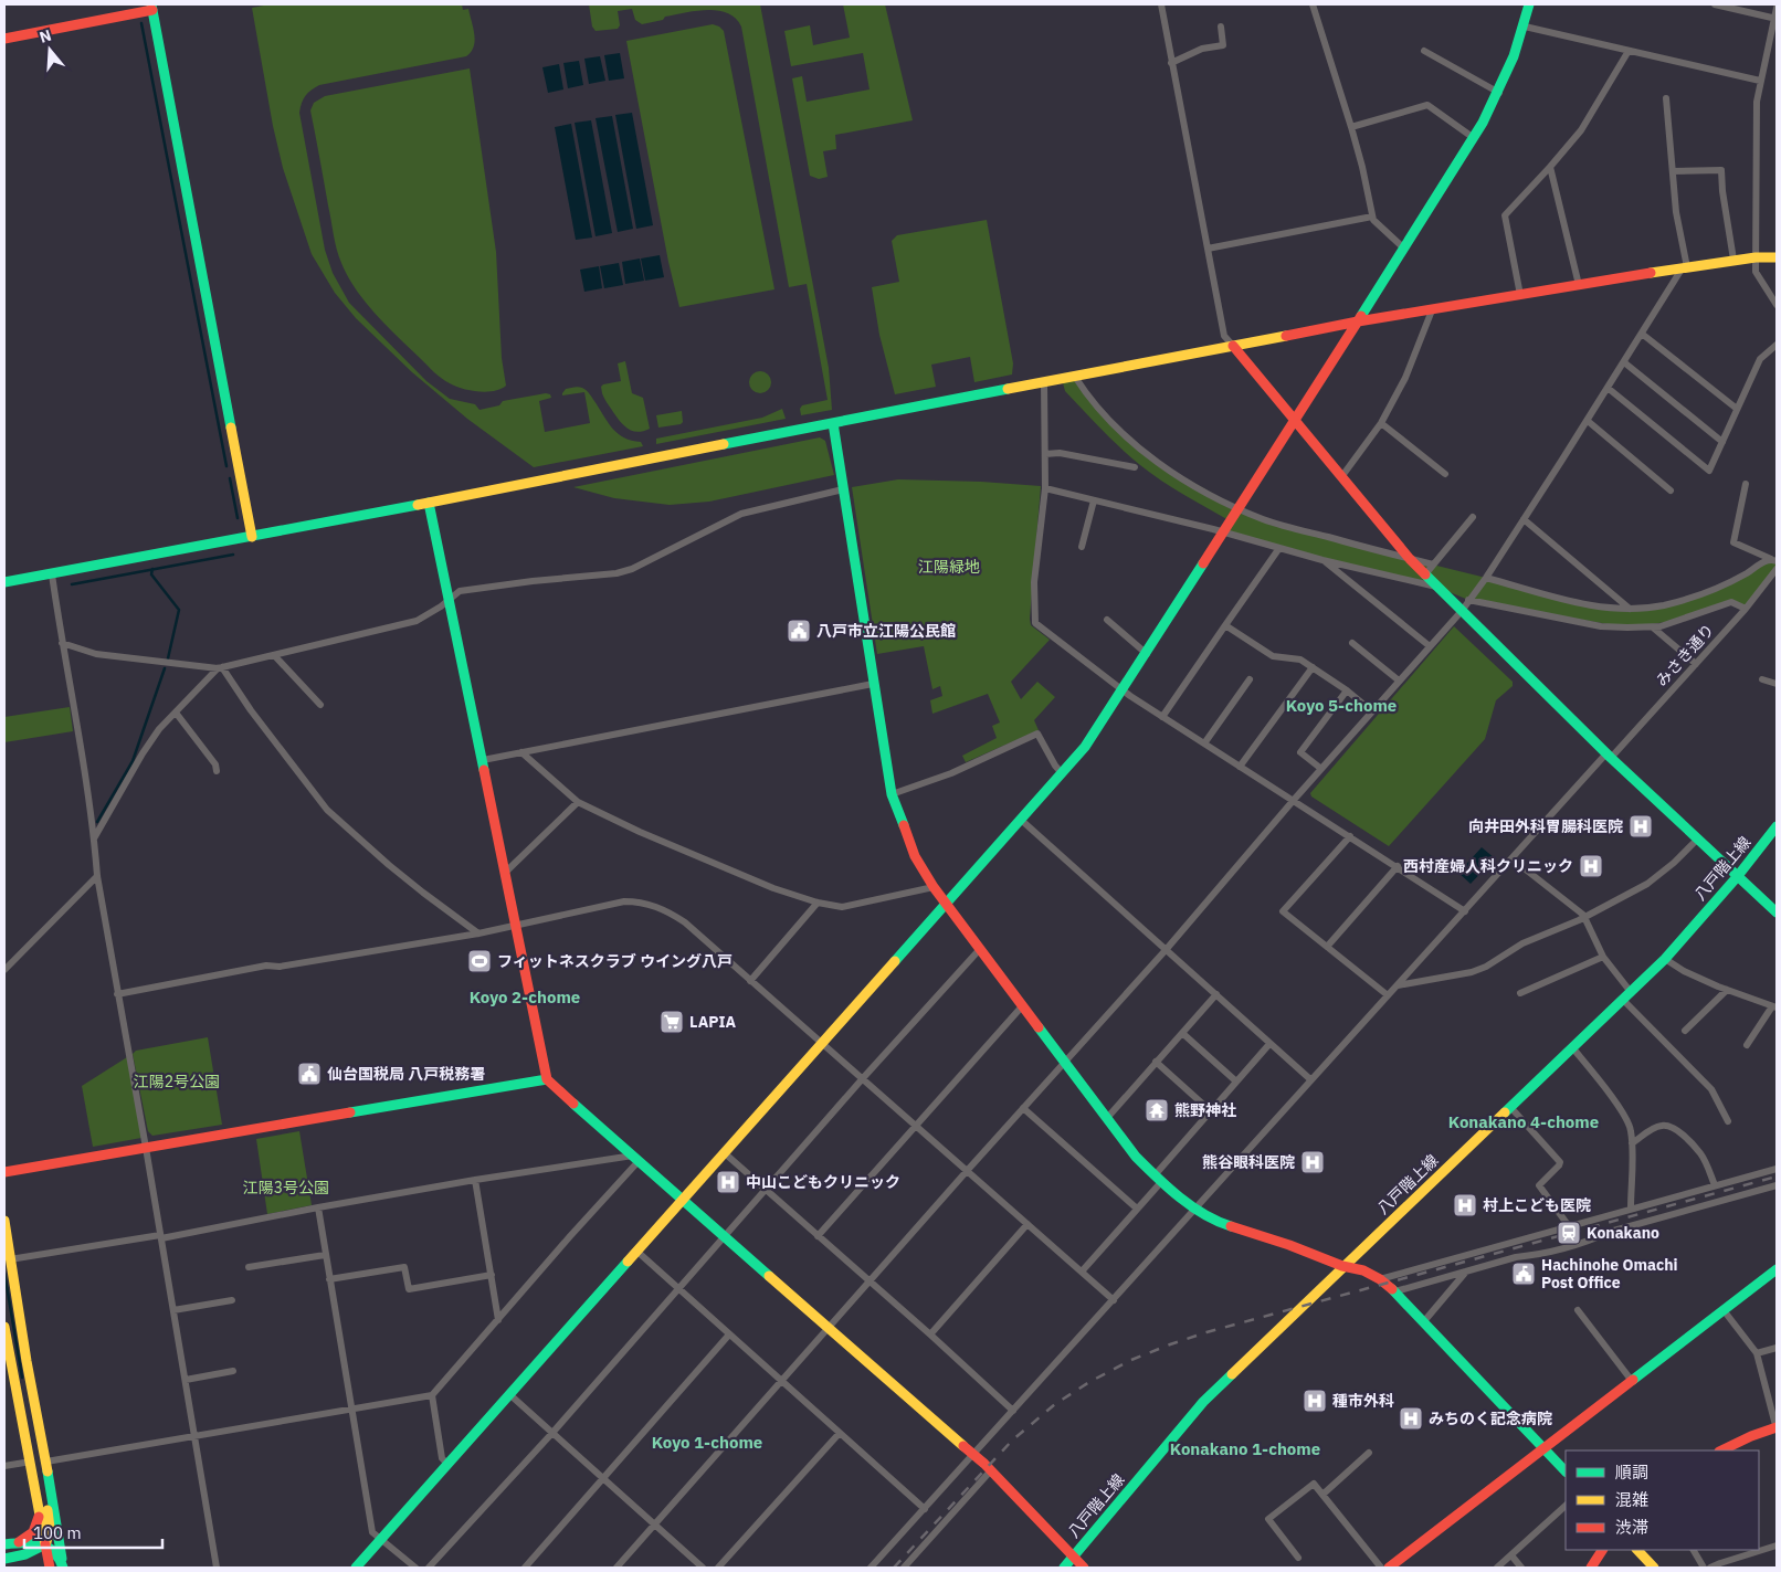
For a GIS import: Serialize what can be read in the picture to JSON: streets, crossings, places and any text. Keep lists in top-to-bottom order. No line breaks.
{"streets":{"main road":["八戸階上線"],"street":["みさき通り"]},"districts":["Koyo 5-chome","Koyo 2-chome","Konakano 4-chome","Koyo 1-chome","Konakano 1-chome"],"parks":["江陽緑地","江陽2号公園","江陽3号公園"],"places":{"public building":["八戸市立江陽公民館","仙台国税局 八戸税務署","Hachinohe Omachi Post Office"],"hospital":["向井田外科胃腸科医院","西村産婦人科クリニック","熊谷眼科医院","中山こどもクリニック","村上こども医院","種市外科","みちのく記念病院"],"sports":["フィットネスクラブ ウイング八戸"],"supermarket":["LAPIA"],"temple":["熊野神社"],"station":["Konakano"]},"legend":["順調","混雑","渋滞"],"scale_bar":"100 m","north":"top"}
